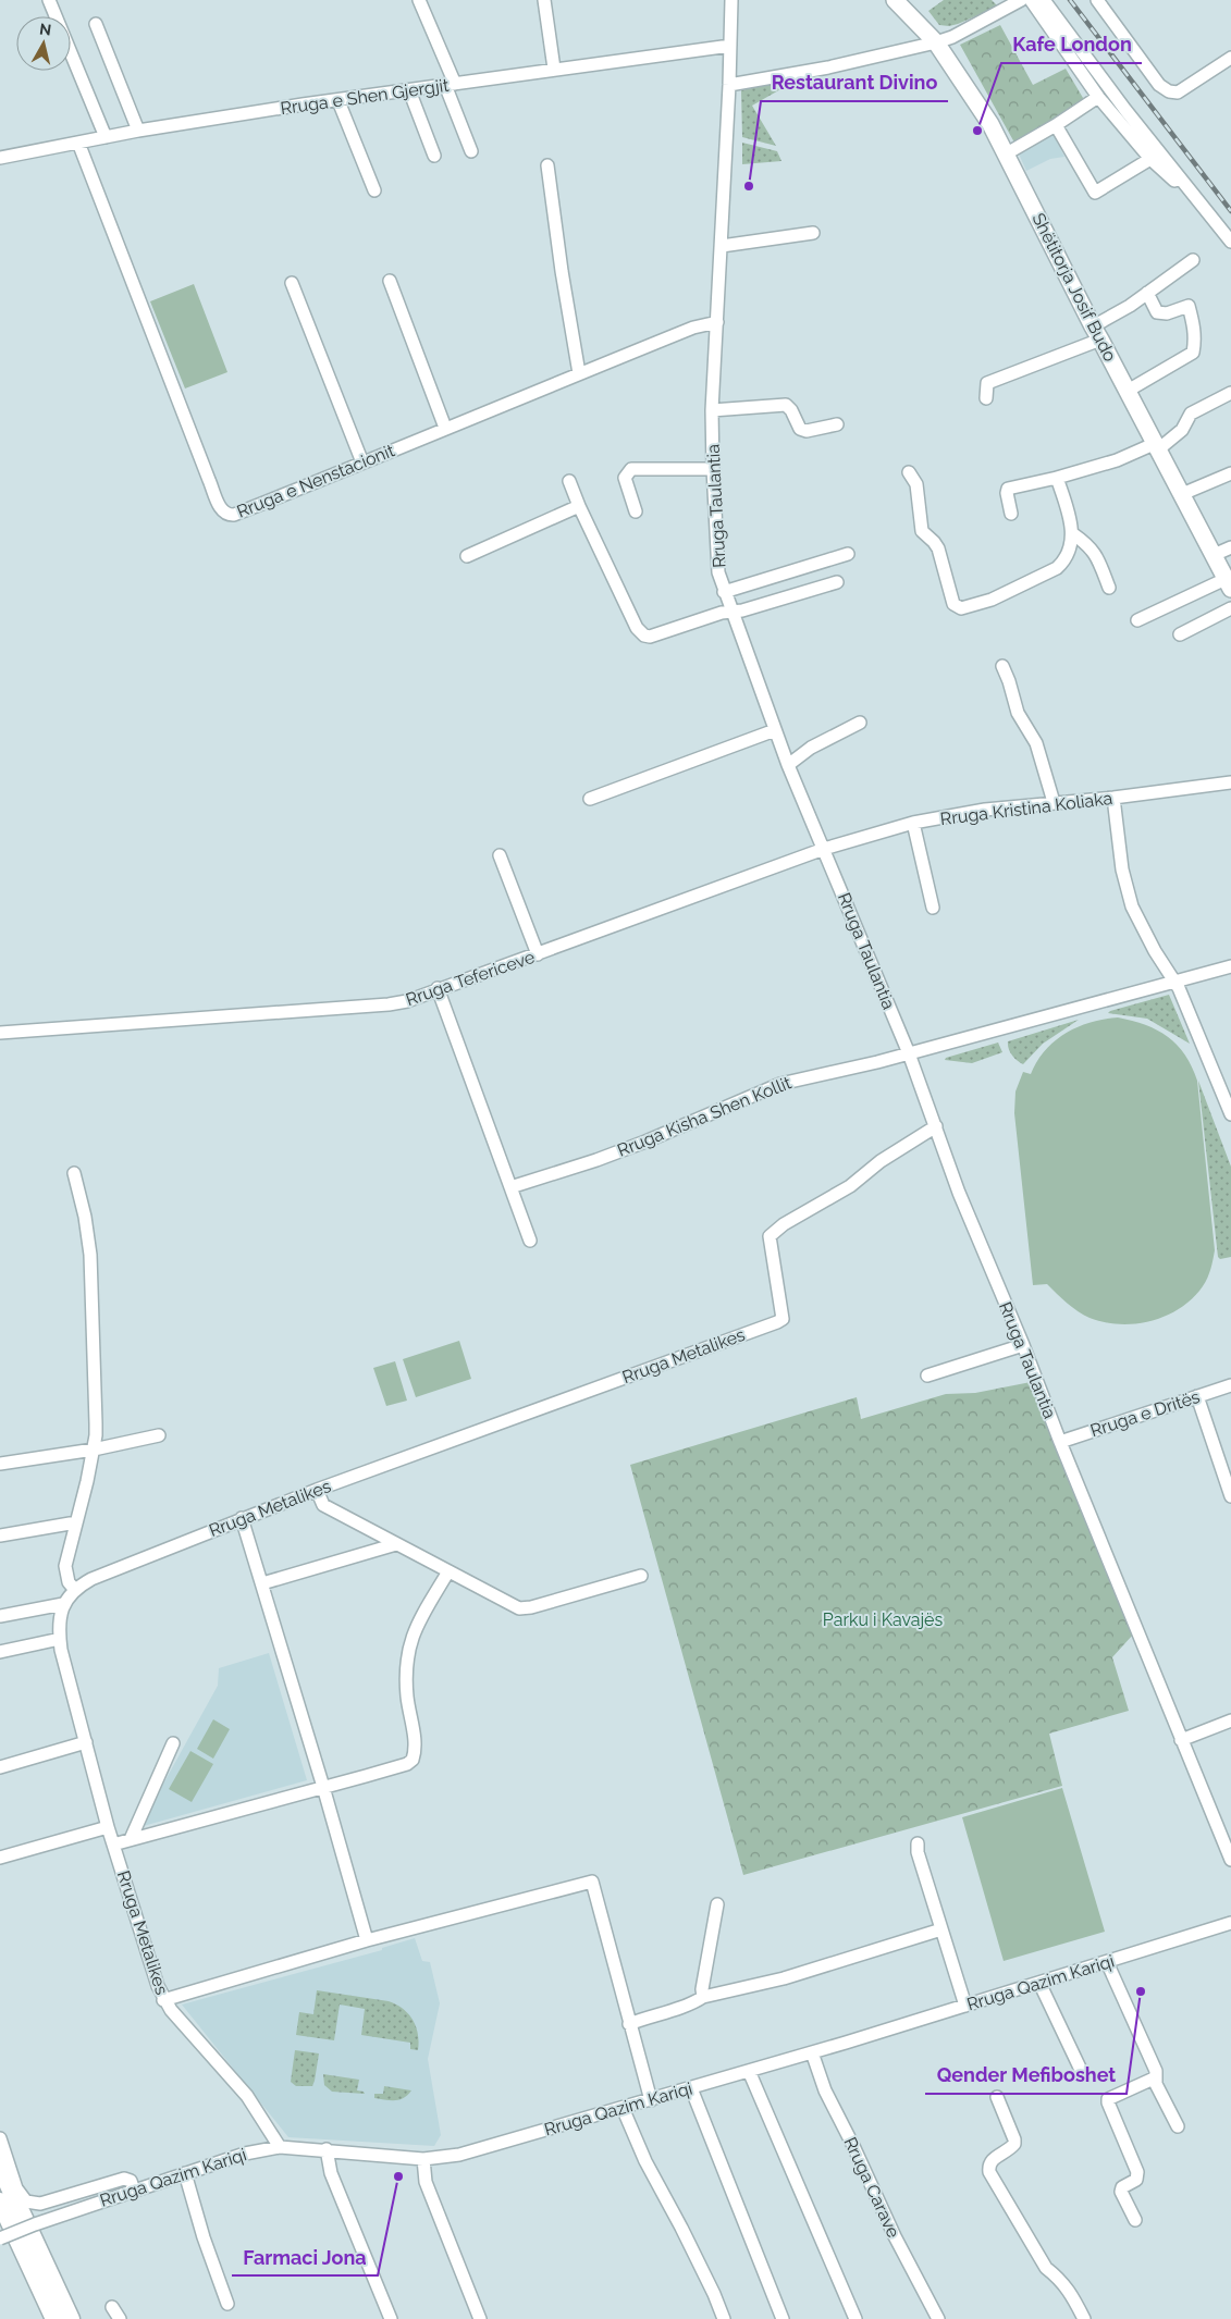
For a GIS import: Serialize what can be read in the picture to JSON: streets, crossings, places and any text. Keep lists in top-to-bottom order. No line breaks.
{"streets":{"main road":["Shëtitorja Josif Budo"],"street":["Rruga e Shen Gjergjit","Rruga e Nenstacionit","Rruga Taulantia","Rruga Kristina Koliaka","Rruga Tefericeve","Rruga Kisha Shen Kollit","Rruga Metalikes","Rruga e Dritës","Rruga Qazim Kariqi","Rruga Carave"]},"crossings":[["Rruga e Shen Gjergjit","Rruga e Nenstacionit"],["Rruga e Shen Gjergjit","Rruga Taulantia"],["Rruga e Nenstacionit","Rruga Taulantia"],["Rruga Taulantia","Rruga Kristina Koliaka"],["Rruga Taulantia","Rruga Tefericeve"],["Rruga Taulantia","Rruga Kisha Shen Kollit"],["Rruga Taulantia","Rruga Metalikes"],["Rruga Taulantia","Rruga e Dritës"],["Rruga Kristina Koliaka","Rruga Tefericeve"],["Rruga Metalikes","Rruga Qazim Kariqi"],["Rruga Qazim Kariqi","Rruga Carave"]],"parks":["Parku i Kavajës"],"places":["Kafe London","Restaurant Divino","Qender Mefiboshet","Farmaci Jona"],"north":"top"}
